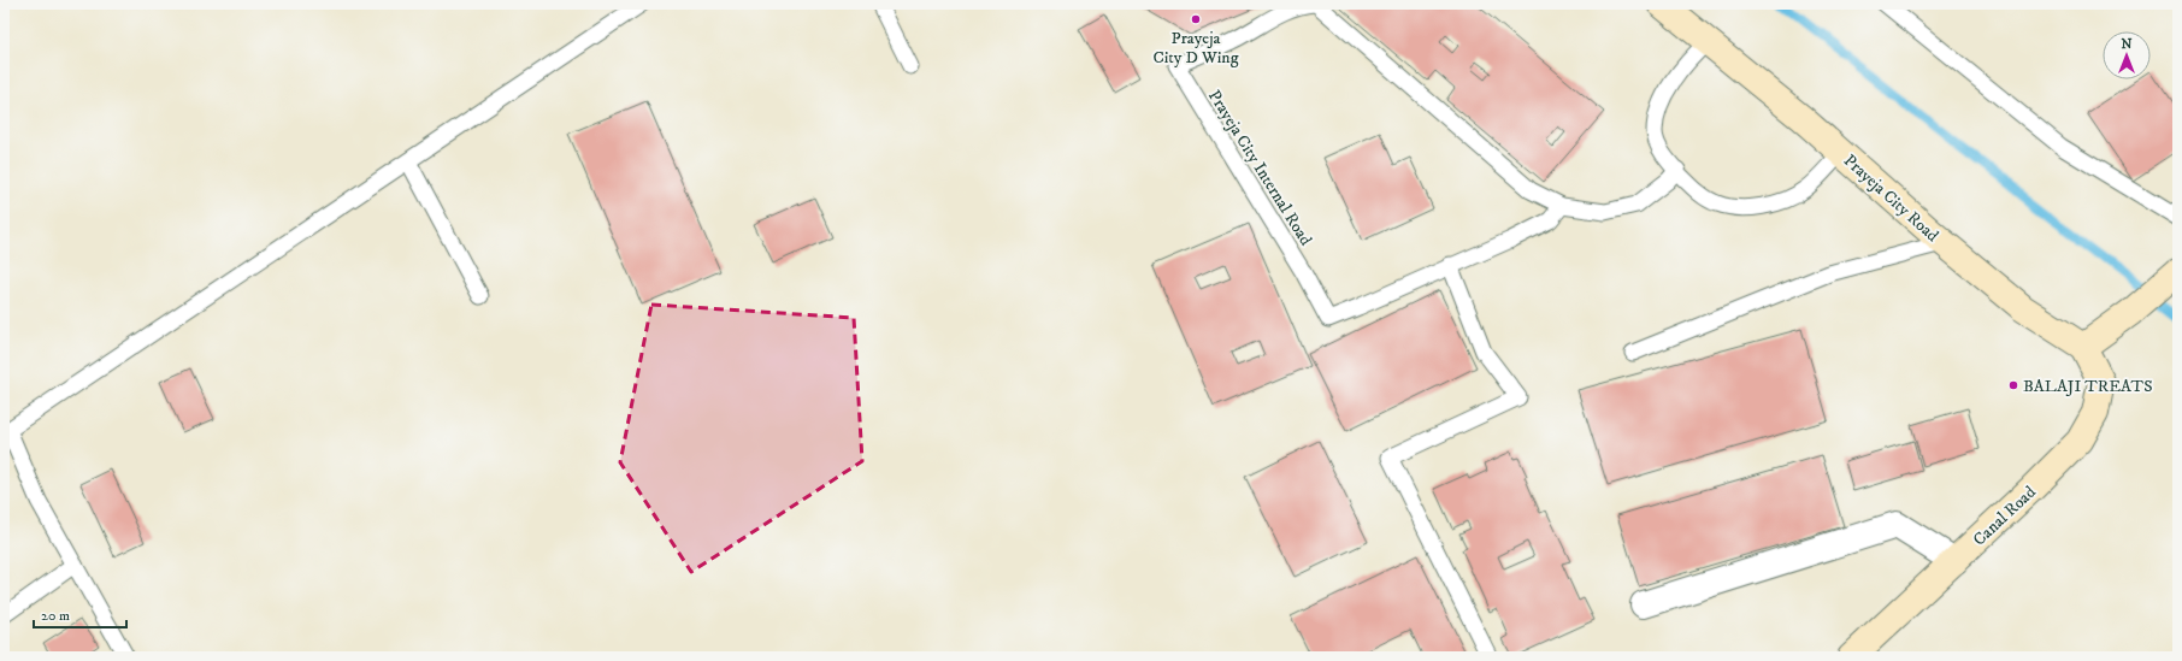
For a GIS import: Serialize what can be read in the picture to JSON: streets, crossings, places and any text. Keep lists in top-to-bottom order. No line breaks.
{"streets":{"street":["Prayeja City Road","Canal Road"],"lane":["Prayeja City Internal Road"]},"crossings":[["Prayeja City Road","Canal Road"]],"places":["Prayeja City D Wing","BALAJI TREATS"],"scale_bar":"20 m","north":"top"}
